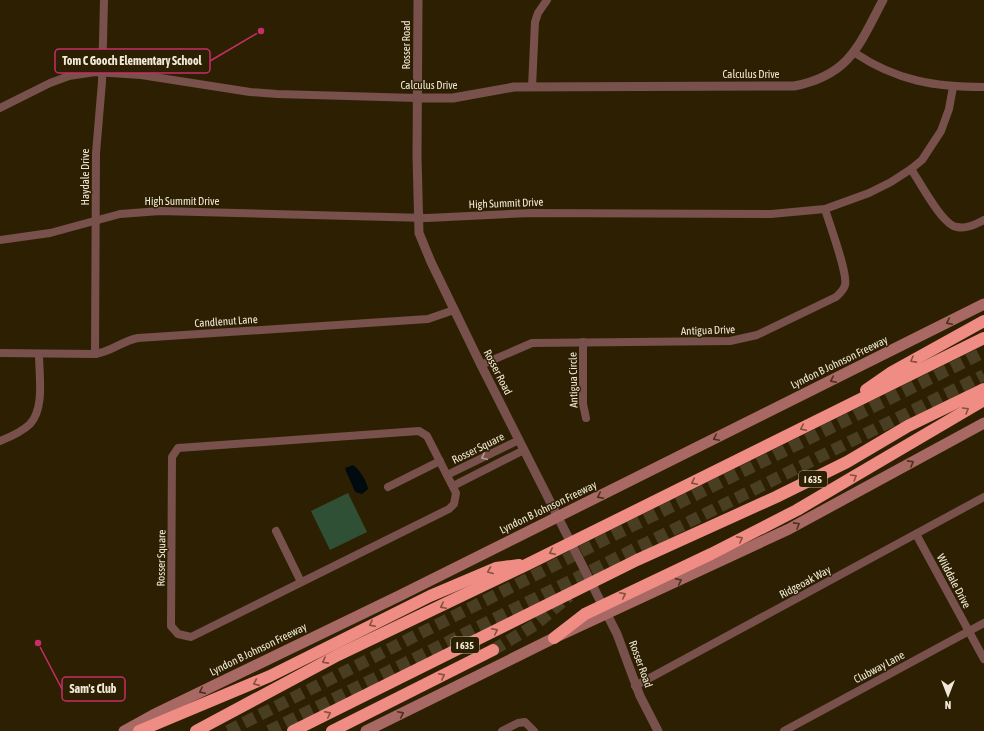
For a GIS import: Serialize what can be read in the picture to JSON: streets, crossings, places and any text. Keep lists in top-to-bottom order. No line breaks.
{"streets":{"highway":["I 635"],"main road":["Lyndon B Johnson Freeway"],"street":["Rosser Road","Calculus Drive","Haydale Drive","High Summit Drive","Candlenut Lane","Antigua Drive","Antigua Circle","Rosser Square","Wilddale Drive","Ridgeoak Way","Clubway Lane"]},"crossings":[["Rosser Road","Calculus Drive"],["Rosser Road","High Summit Drive"],["Rosser Road","Candlenut Lane"],["Rosser Road","Antigua Drive"],["Rosser Road","Rosser Square"],["Rosser Road","Ridgeoak Way"],["Calculus Drive","Haydale Drive"],["Haydale Drive","High Summit Drive"],["Haydale Drive","Candlenut Lane"],["High Summit Drive","Antigua Drive"],["Antigua Drive","Antigua Circle"],["Wilddale Drive","Ridgeoak Way"],["Wilddale Drive","Clubway Lane"]],"one_way":["Lyndon B Johnson Freeway"],"places":["Tom C Gooch Elementary School","Sam's Club"],"north":"bottom"}
